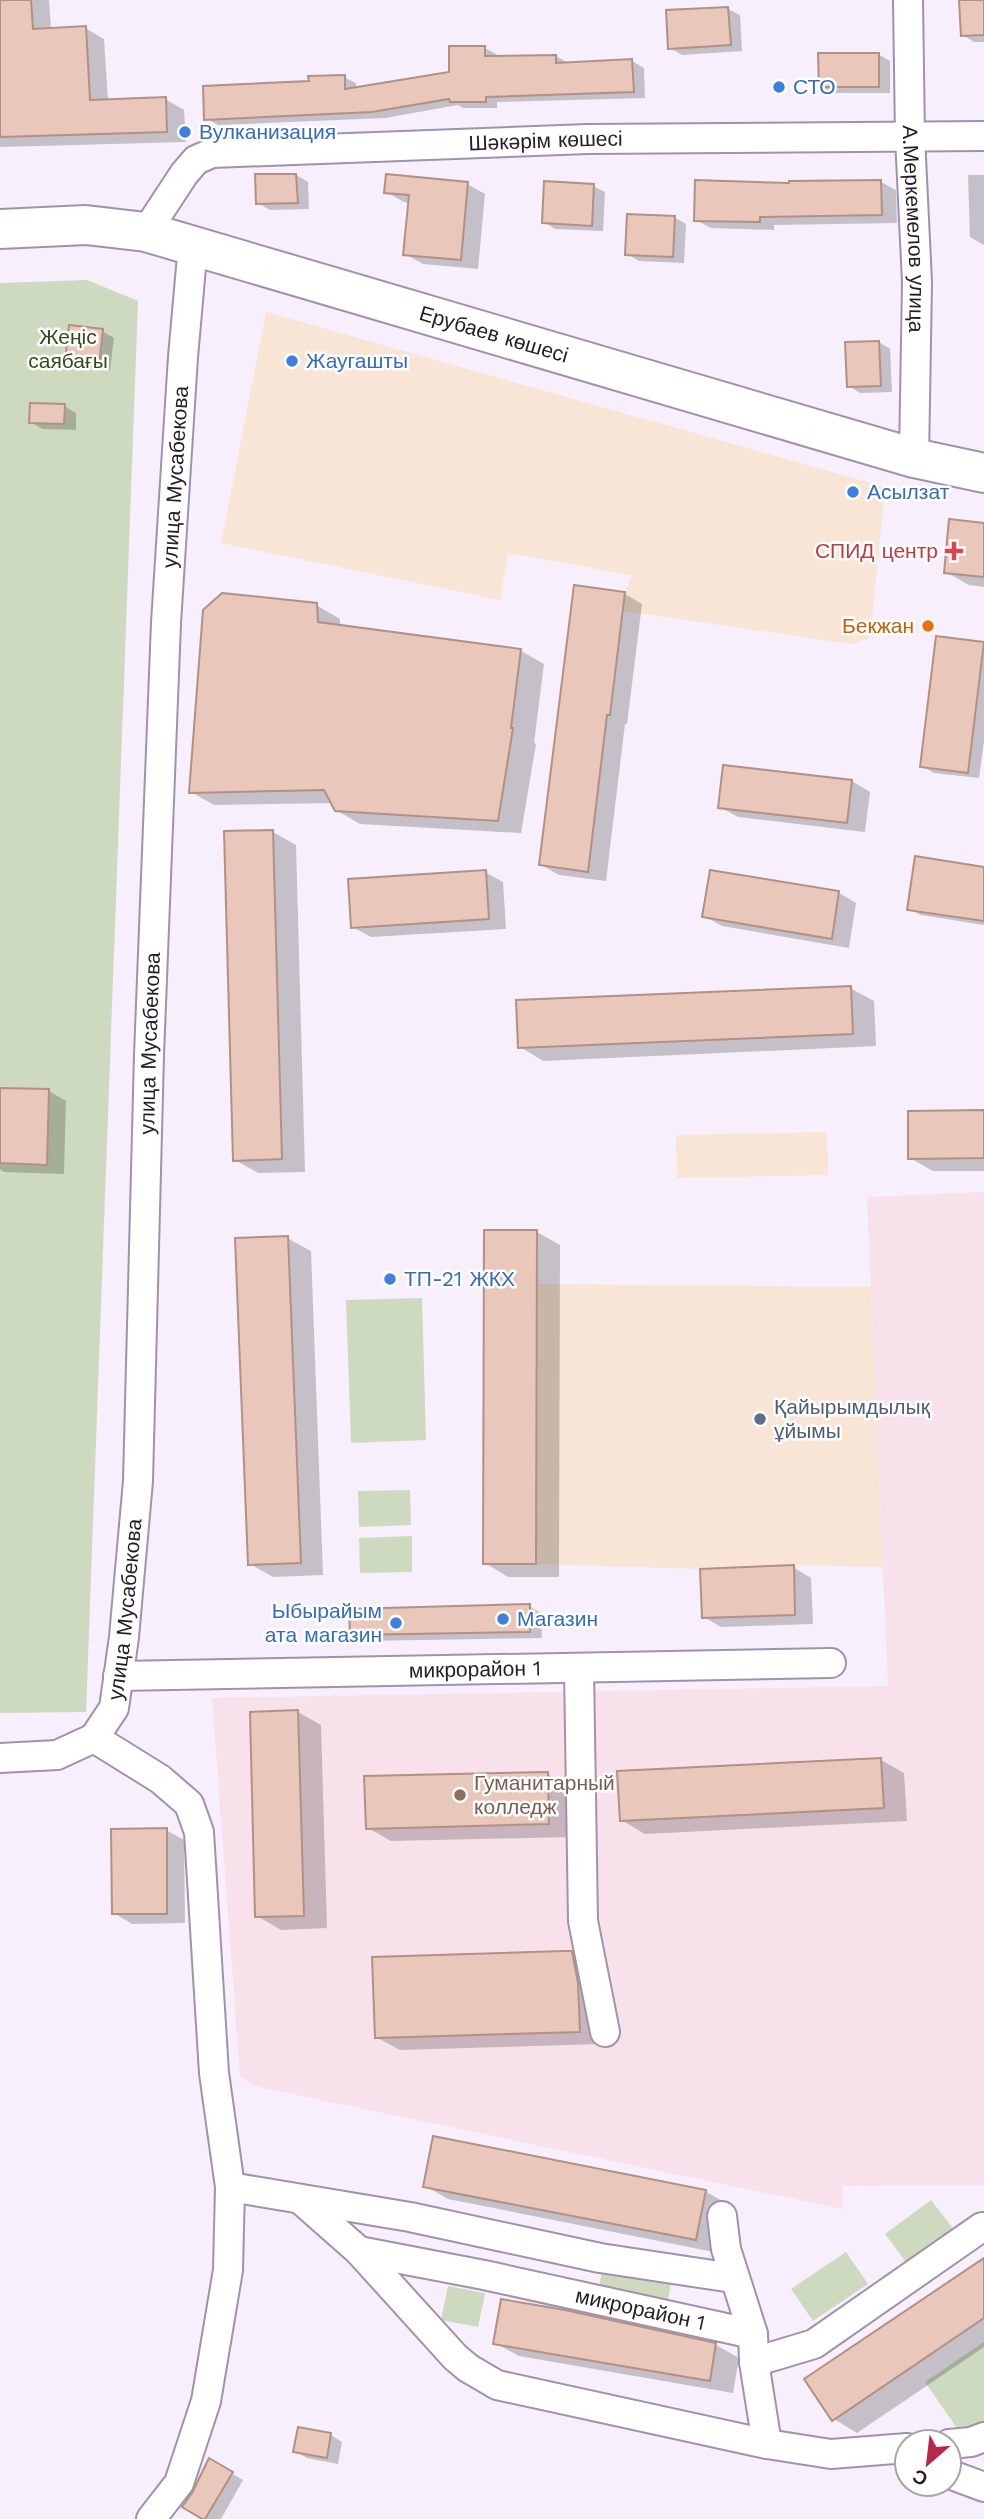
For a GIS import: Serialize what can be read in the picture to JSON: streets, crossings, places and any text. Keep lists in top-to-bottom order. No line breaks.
{"streets":{"main road":["Ерубаев көшесі"],"street":["Шәкәрім көшесі","А.Меркемелов улица","улица Мусабекова","микрорайон 1"]},"crossings":[["Шәкәрім көшесі","А.Меркемелов улица"],["Шәкәрім көшесі","Ерубаев көшесі"],["А.Меркемелов улица","Ерубаев көшесі"],["Ерубаев көшесі","улица Мусабекова"],["улица Мусабекова","микрорайон 1"]],"parks":["Жеңіс саябағы"],"places":{"other":["СТО","Вулканизация","Жаугашты","Асылзат","Бекжан","ТП-21 ЖКХ","Қайырымдылық ұйымы","Магазин","Ыбырайым ата магазин","Гуманитарный колледж"],"health":["СПИД центр"]},"north":"bottom left"}
